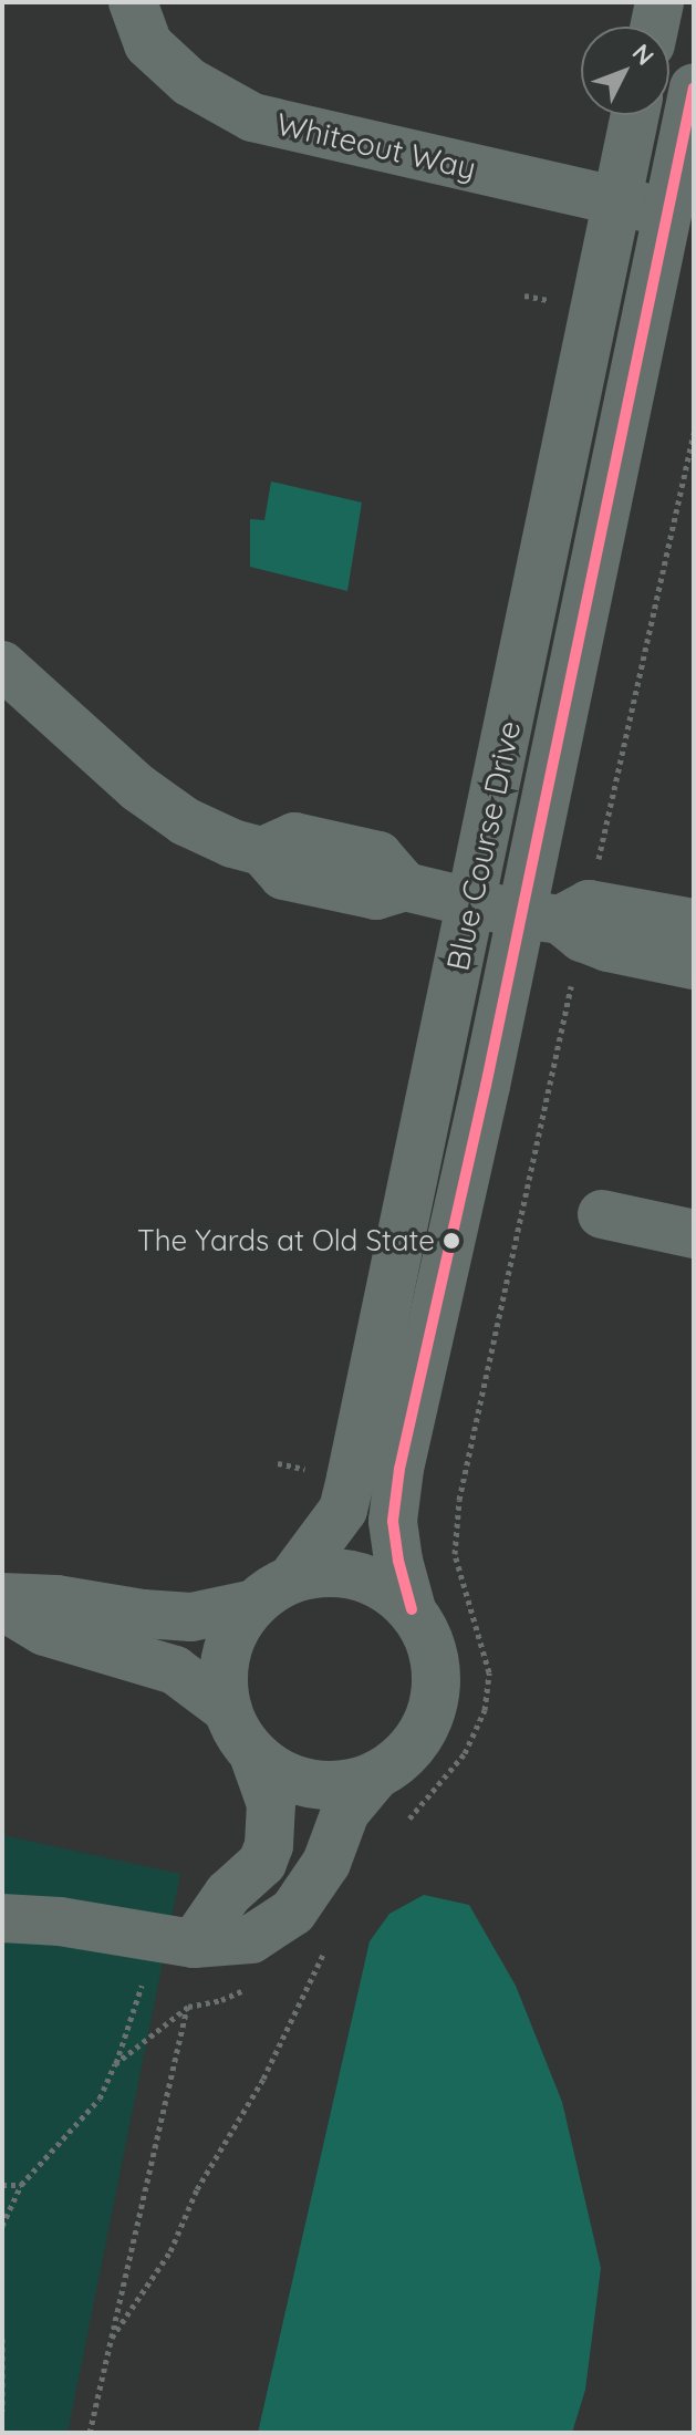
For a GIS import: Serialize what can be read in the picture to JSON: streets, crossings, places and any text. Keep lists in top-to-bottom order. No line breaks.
{"streets":{"street":["Whiteout Way","Blue Course Drive"]},"crossings":[["Whiteout Way","Blue Course Drive"]],"places":["The Yards at Old State"],"north":"top right"}
